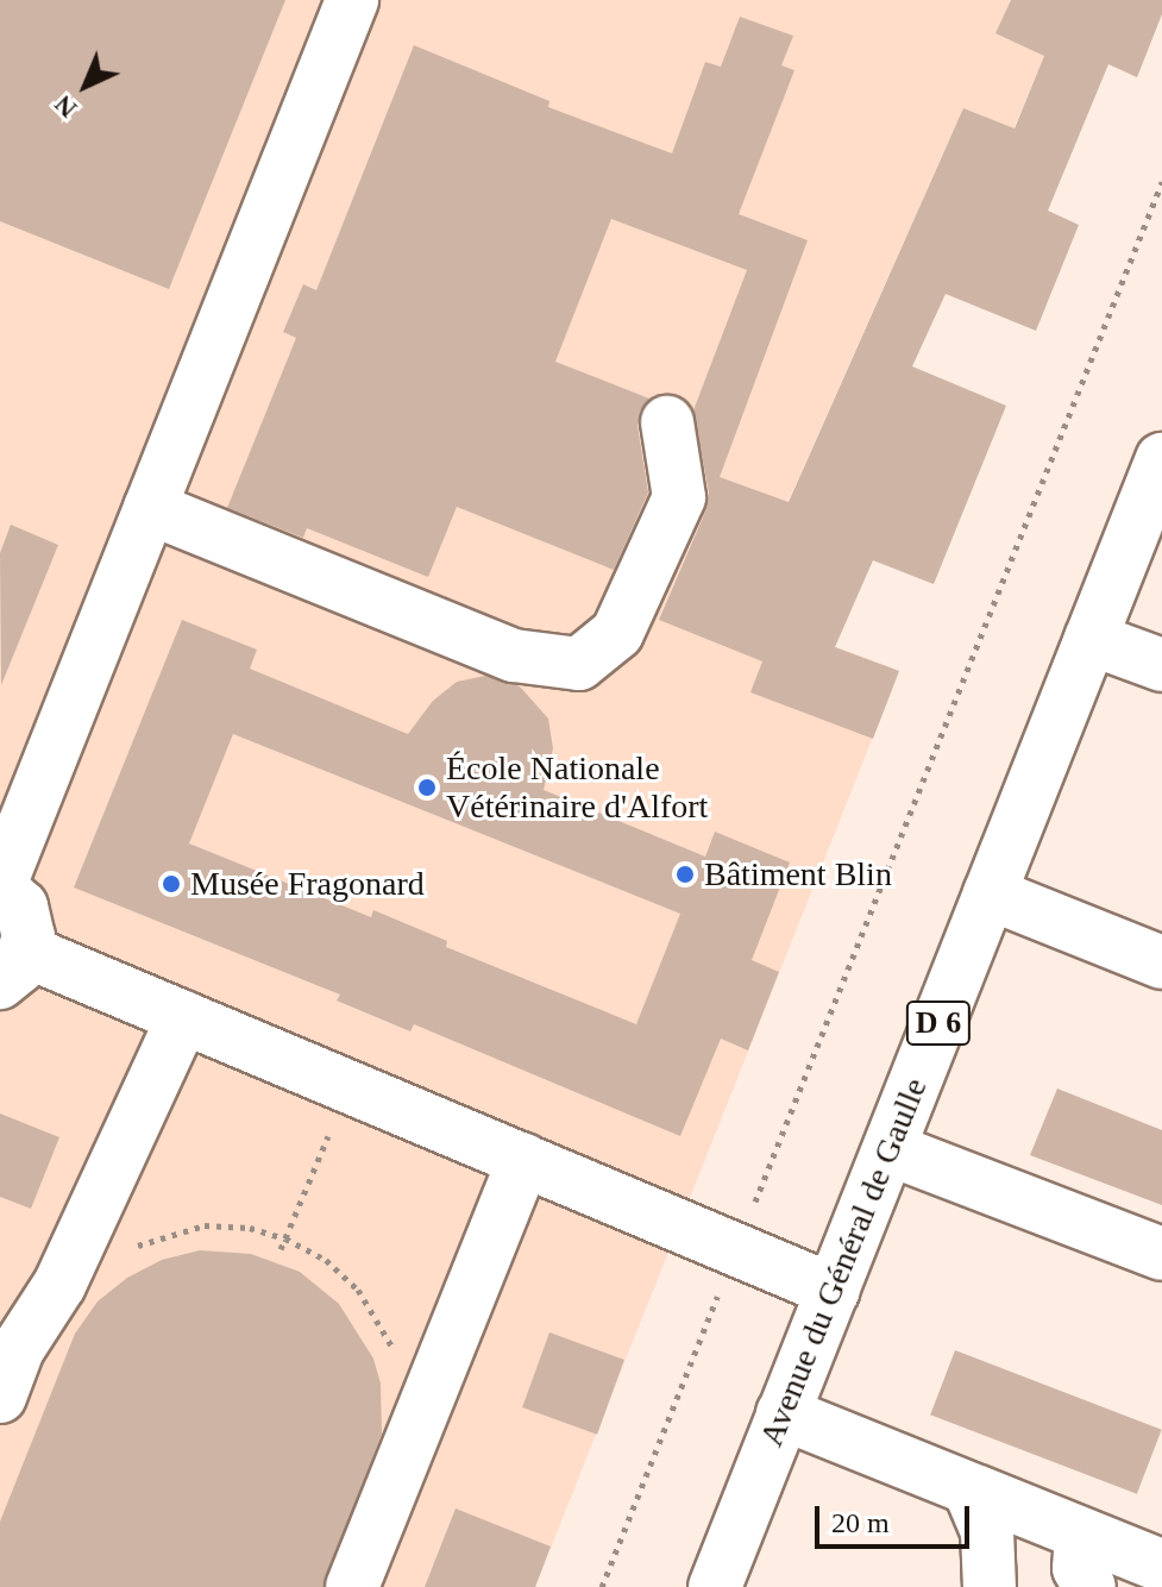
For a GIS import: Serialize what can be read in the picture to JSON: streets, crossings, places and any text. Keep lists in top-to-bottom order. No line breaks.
{"streets":{"main road":["D 6","Avenue du Général de Gaulle"]},"places":["École Nationale Vétérinaire d'Alfort","Bâtiment Blin","Musée Fragonard"],"scale_bar":"20 m","north":"bottom left"}
